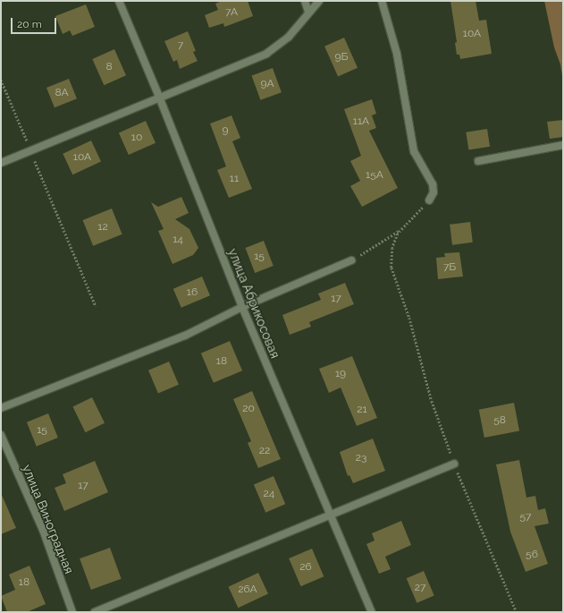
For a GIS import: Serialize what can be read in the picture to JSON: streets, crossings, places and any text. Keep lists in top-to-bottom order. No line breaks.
{"streets":{"lane":["улица Абрикосовая","улица Виноградная"]},"house_numbers":["7А","10А","7","9Б","8","9А","8А","11А","9","10","10А","15А","11","12","14","15","7Б","16","17","18","19","20","21","58","15","22","23","17","24","57","56","26","18","27","26А"],"scale_bar":"20 m"}
